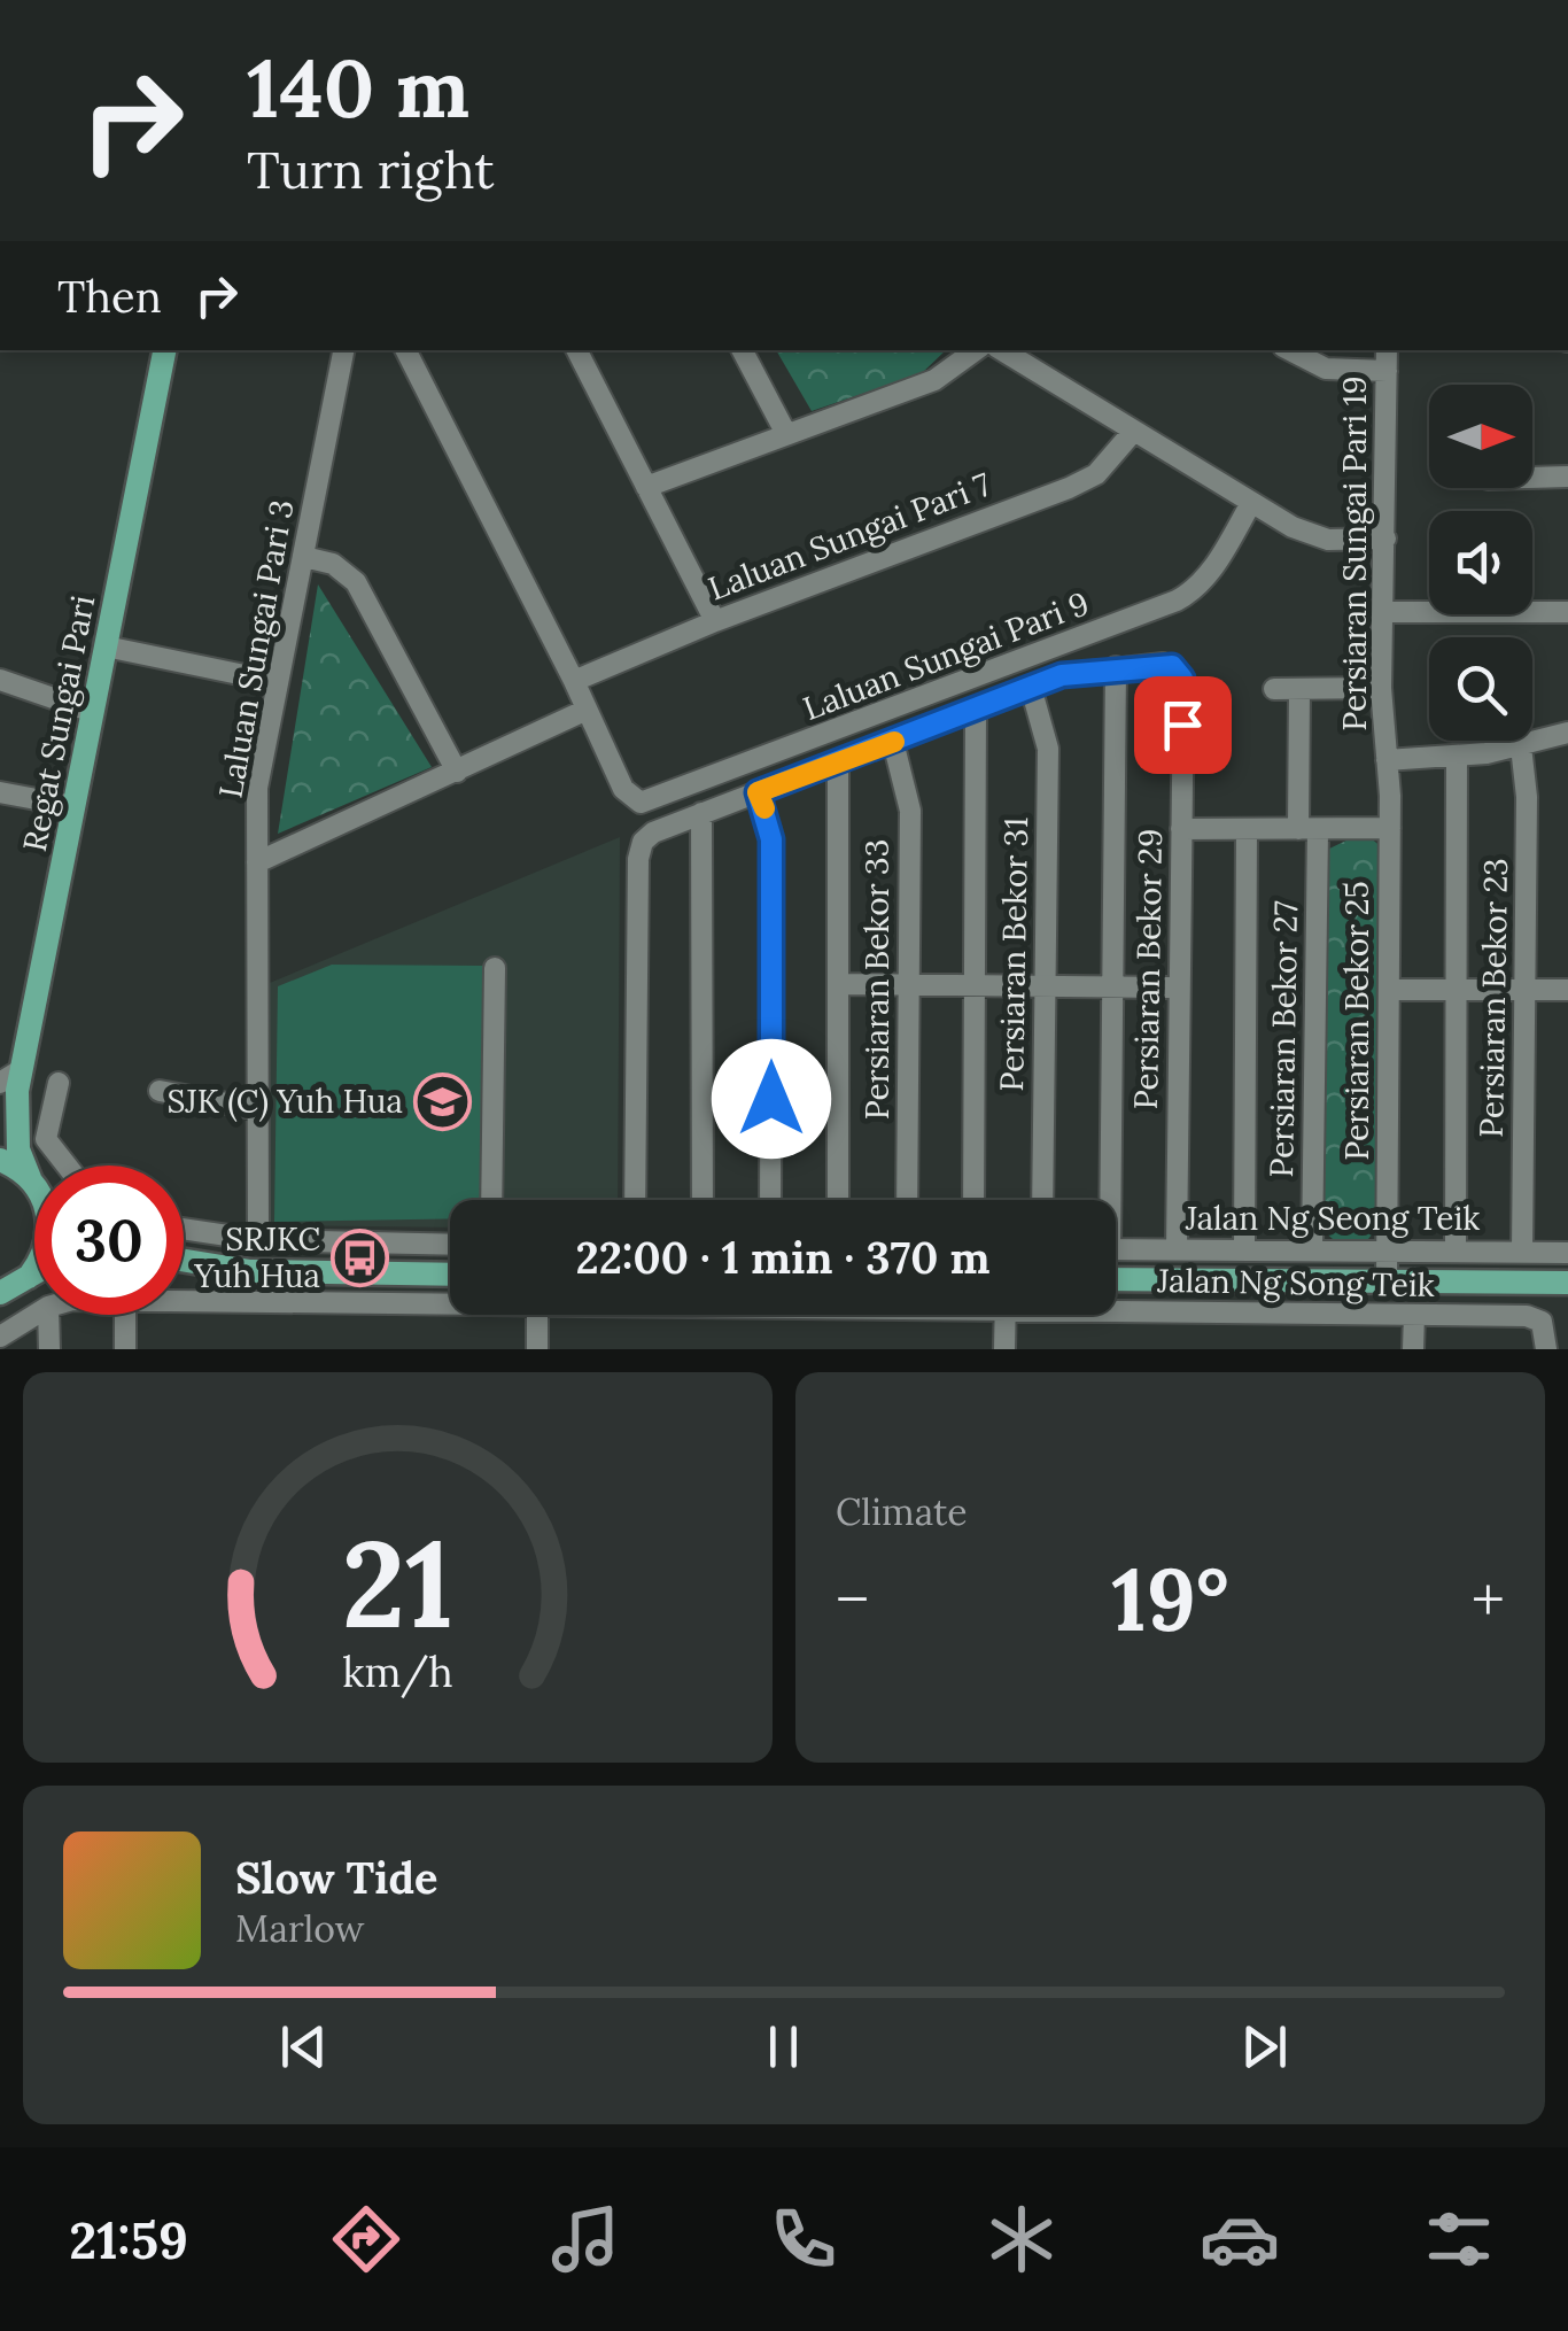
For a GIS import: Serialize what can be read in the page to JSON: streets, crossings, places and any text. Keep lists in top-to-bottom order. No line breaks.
{"streets":{"main road":["Regat Sungai Pari","Jalan Ng Seong Teik"],"street":["Laluan Sungai Pari 7","Persiaran Sungai Pari 19","Laluan Sungai Pari 3","Laluan Sungai Pari 9","Persiaran Bekor 31","Persiaran Bekor 29","Persiaran Bekor 33","Persiaran Bekor 23","Persiaran Bekor 25","Persiaran Bekor 27","Jalan Ng Song Teik"]},"crossings":[["Persiaran Sungai Pari 19","Persiaran Bekor 25"],["Persiaran Bekor 29","Jalan Ng Seong Teik"],["Persiaran Bekor 23","Jalan Ng Seong Teik"],["Persiaran Bekor 25","Jalan Ng Seong Teik"],["Persiaran Bekor 27","Jalan Ng Seong Teik"]],"places":{"school or university":["SJK (C) Yuh Hua"],"bus stop":["SRJKC Yuh Hua"]},"north":"right","page":{"turn":["140 m","Turn right"],"then":"Then","limit":"30","trip":"22:00 · 1 min · 370 m","tile":"Climate","heat":["−","19°","+"],"song":["Slow Tide","Marlow"],"tabs":"21:59","gauge":["21","km/h"]}}
